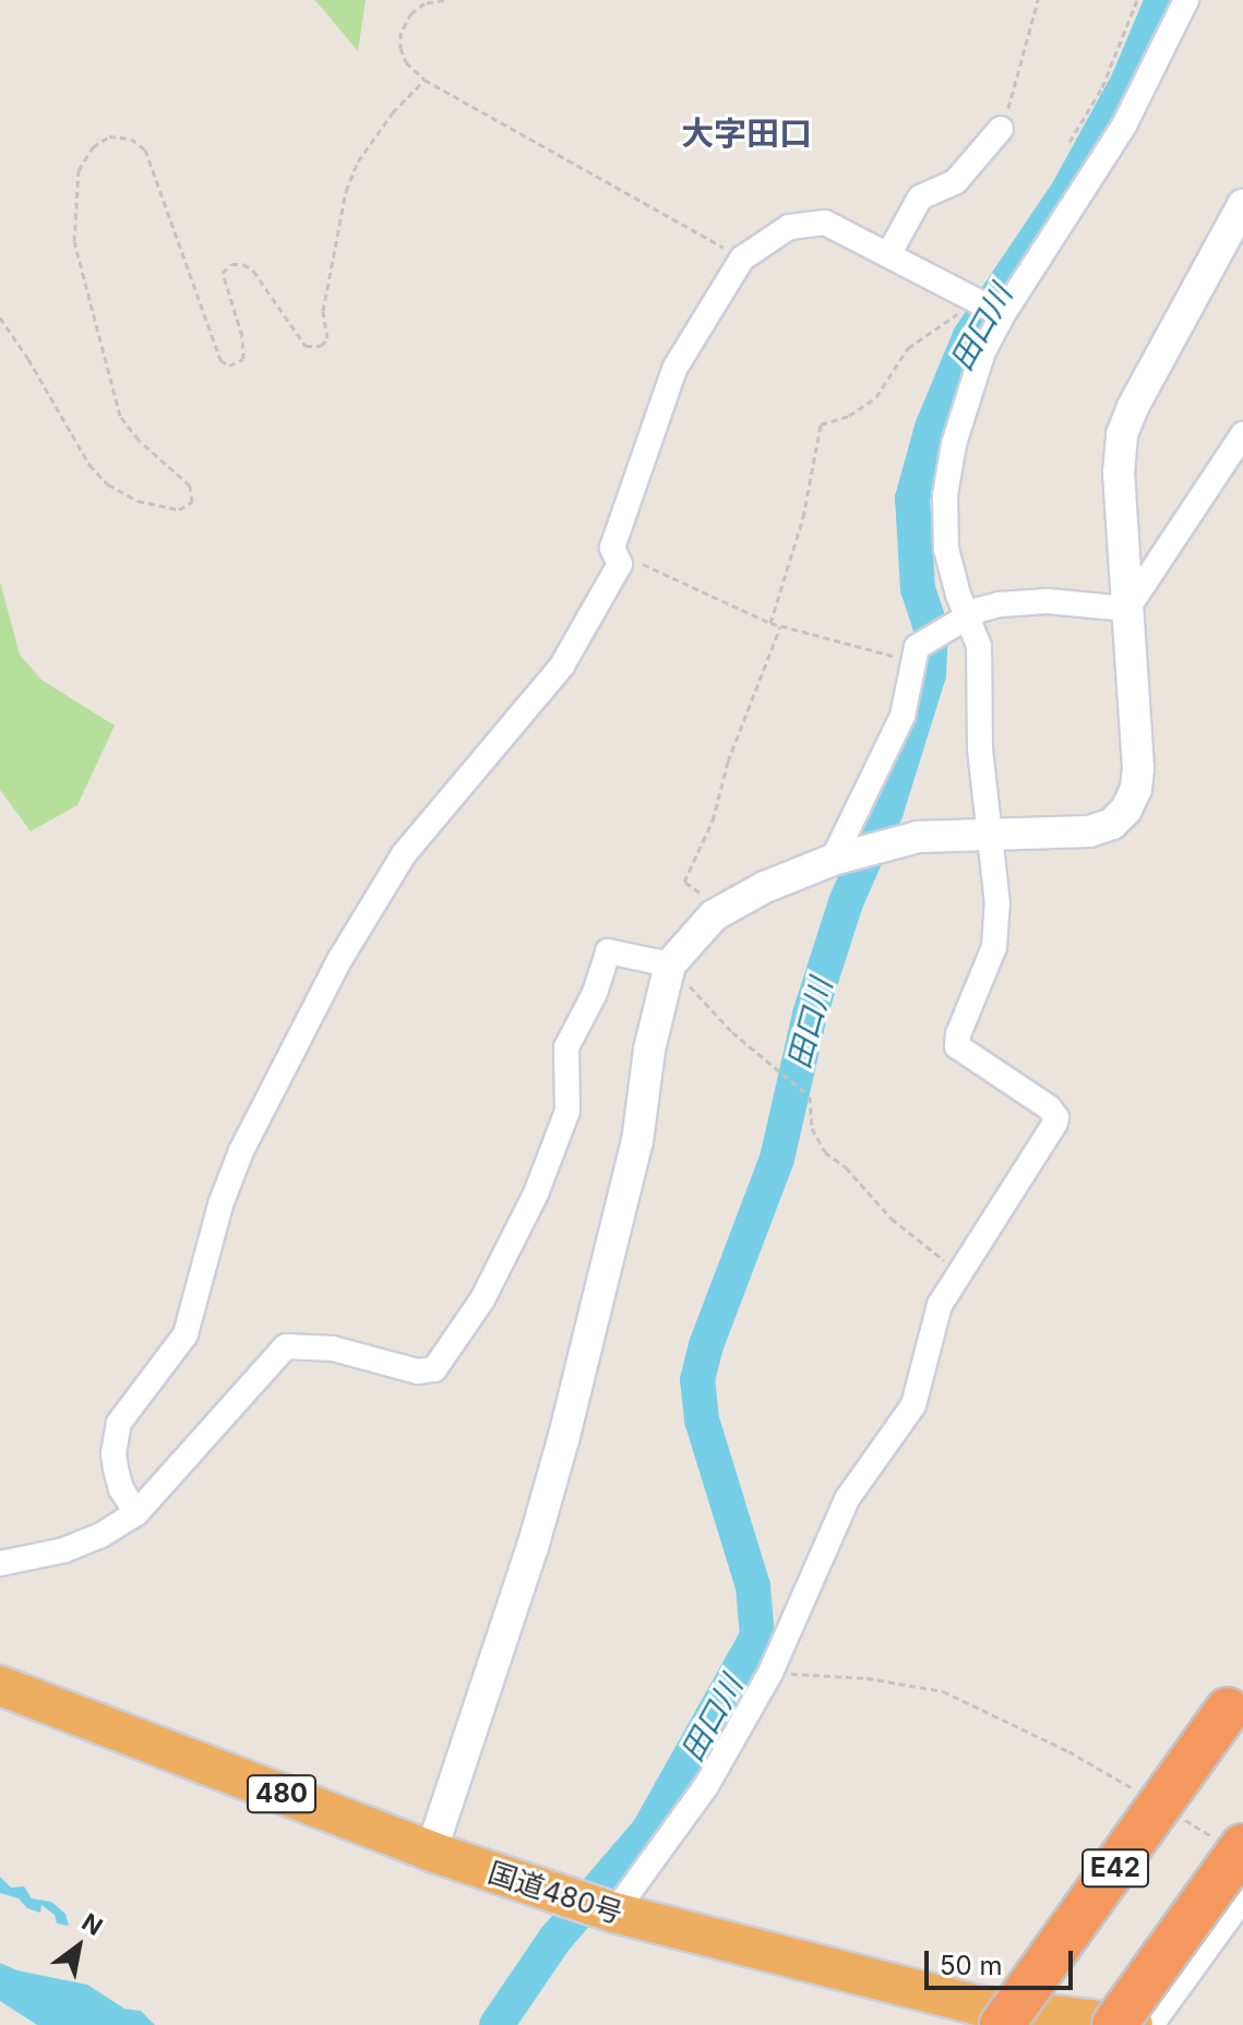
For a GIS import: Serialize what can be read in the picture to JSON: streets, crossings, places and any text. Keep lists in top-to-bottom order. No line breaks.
{"streets":{"highway":["480","E42","国道480号"]},"districts":["大字田口"],"water":["田口川"],"scale_bar":"50 m","north":"top right"}
